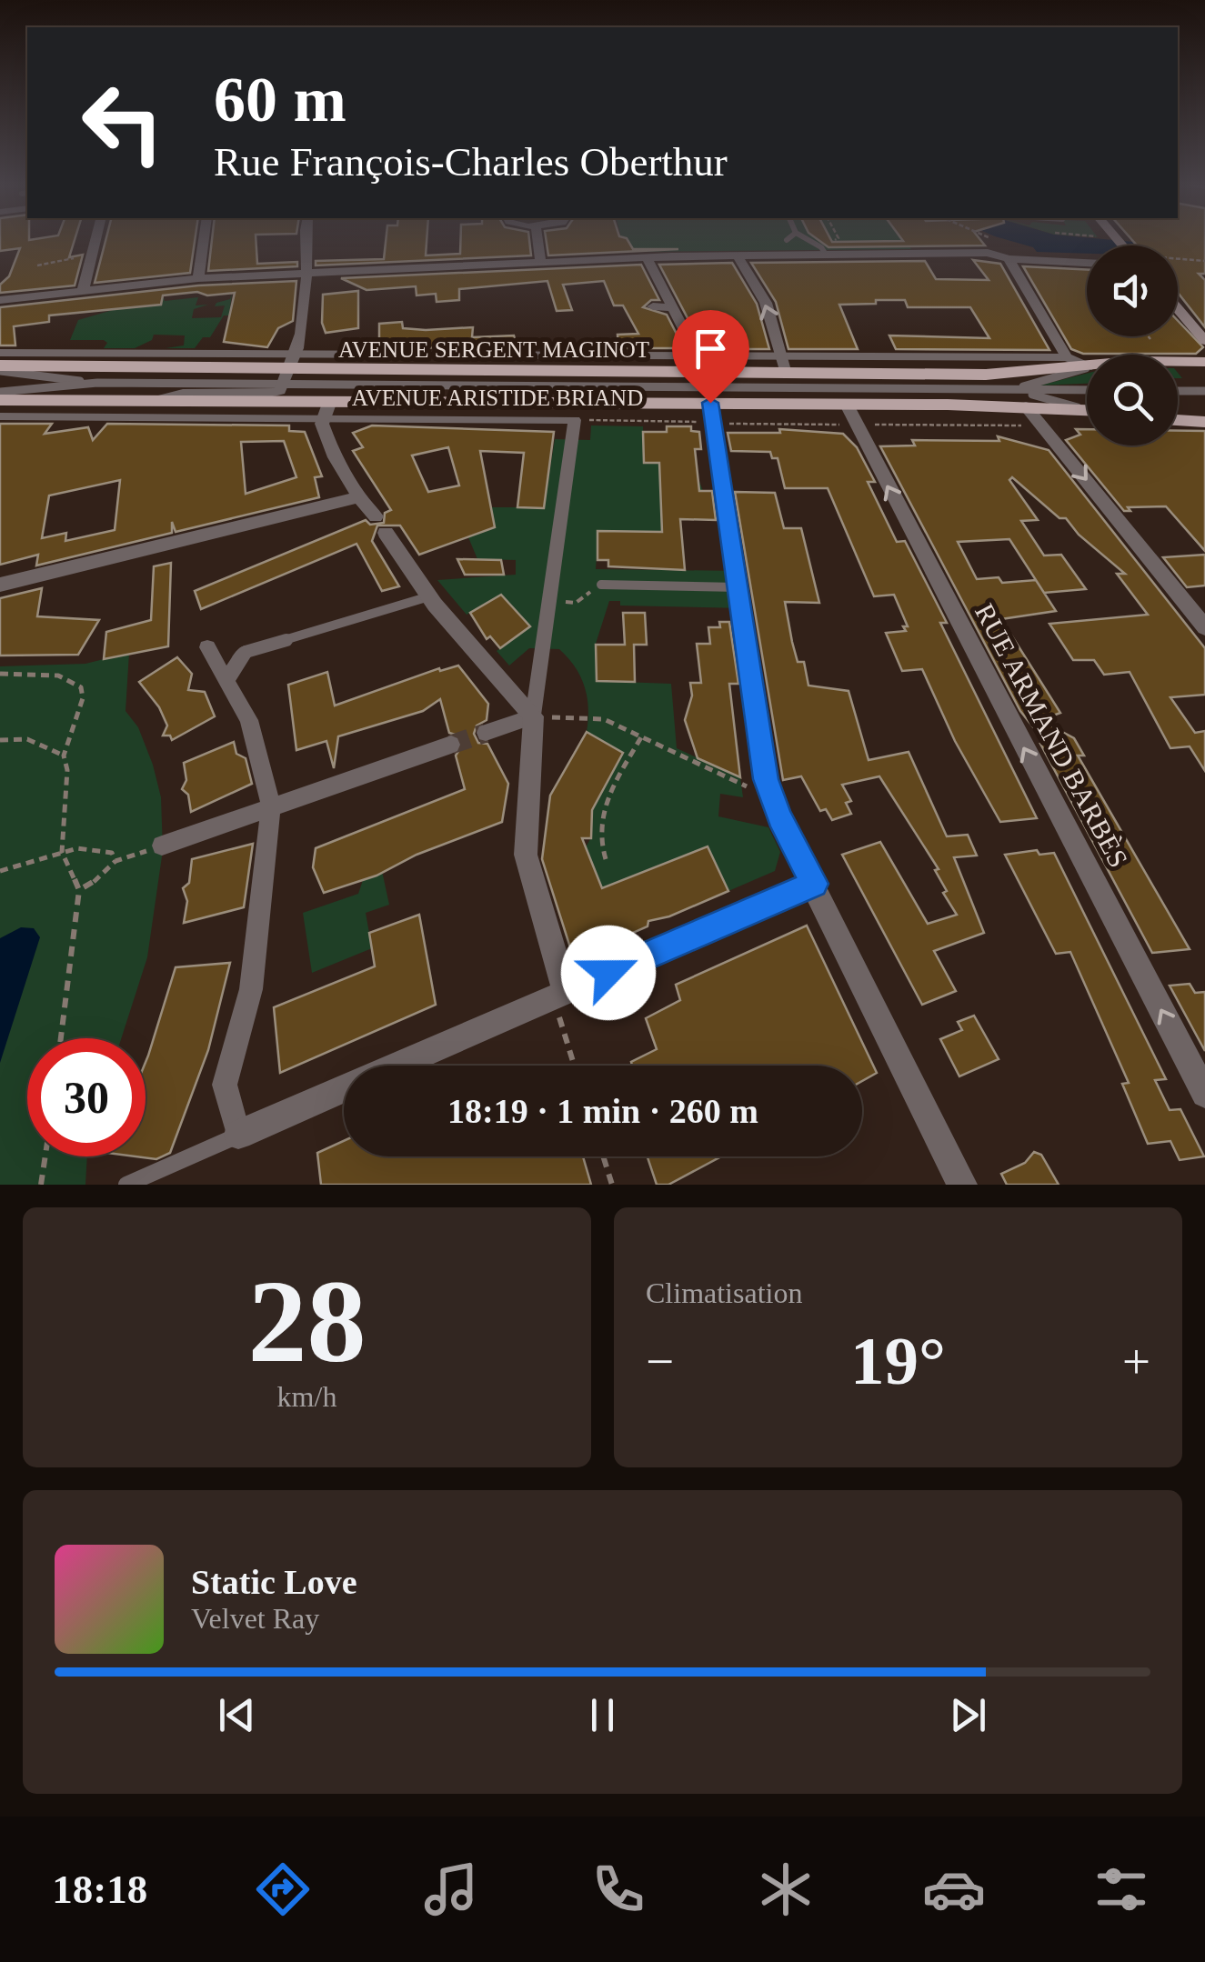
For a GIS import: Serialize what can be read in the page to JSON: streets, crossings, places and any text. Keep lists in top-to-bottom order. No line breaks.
{"streets":{"main road":["AVENUE SERGENT MAGINOT","AVENUE ARISTIDE BRIAND"],"street":["RUE ARMAND BARBÈS"]},"crossings":[["AVENUE SERGENT MAGINOT","AVENUE ARISTIDE BRIAND"],["AVENUE ARISTIDE BRIAND","RUE ARMAND BARBÈS"]],"one_way":["RUE ARMAND BARBÈS"],"page":{"turn":["60 m","Rue François-Charles Oberthur"],"limit":"30","trip":"18:19 · 1 min · 260 m","tile":[["28","km/h"],"Climatisation"],"heat":["−","19°","+"],"song":["Static Love","Velvet Ray"],"tabs":"18:18"}}
